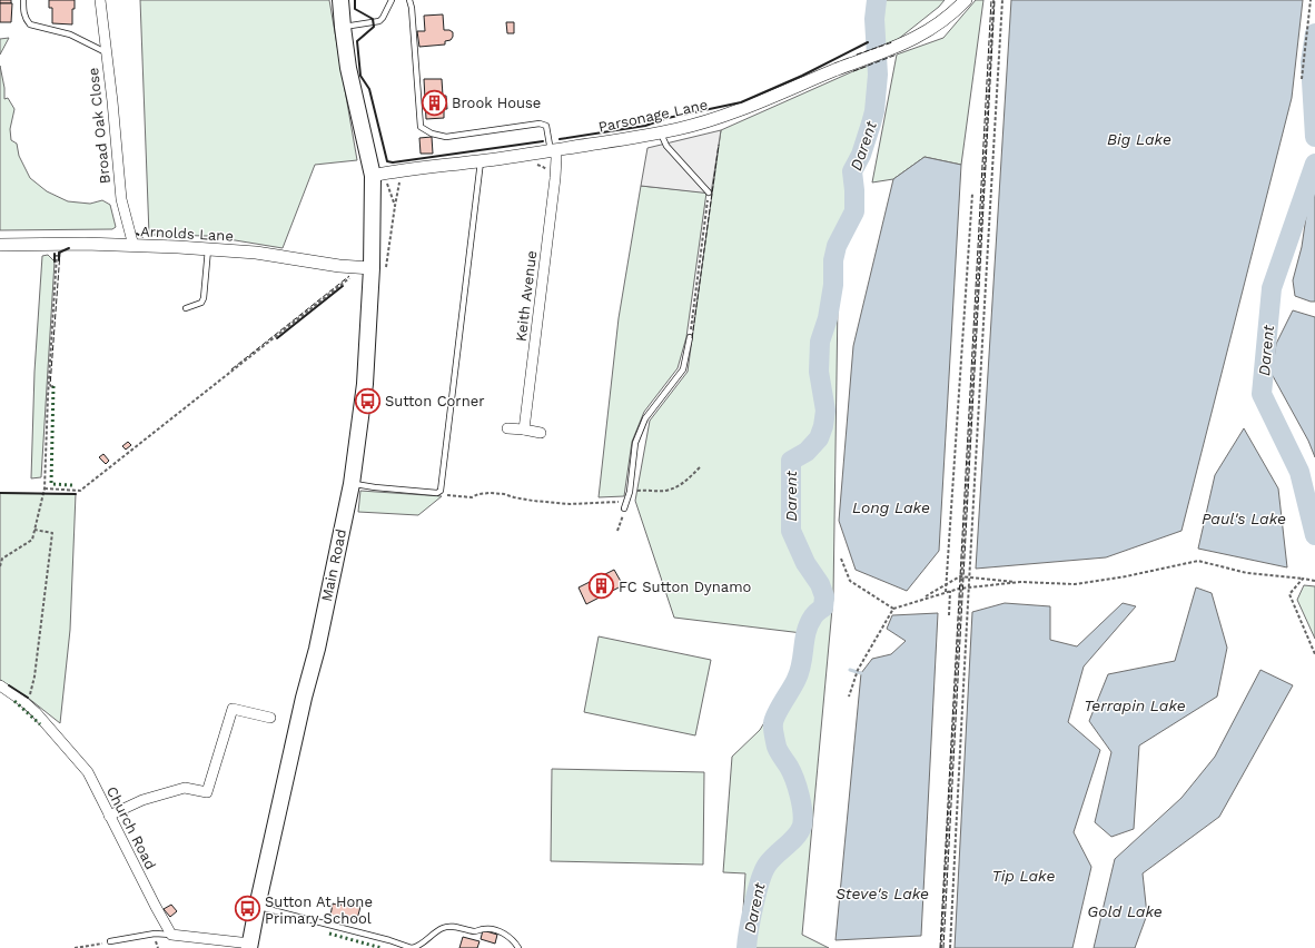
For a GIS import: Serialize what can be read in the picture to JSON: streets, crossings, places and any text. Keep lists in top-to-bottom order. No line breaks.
{"streets":{"main road":["Main Road"],"street":["Parsonage Lane","Broad Oak Close","Arnolds Lane","Keith Avenue","Church Road"]},"crossings":[["Parsonage Lane","Keith Avenue"],["Parsonage Lane","Main Road"],["Broad Oak Close","Arnolds Lane"],["Arnolds Lane","Main Road"]],"water":["Big Lake","Darent","Long Lake","Paul's Lake","Terrapin Lake","Tip Lake","Steve's Lake","Gold Lake"],"places":{"building":["Brook House","FC Sutton Dynamo"],"bus stop":["Sutton Corner","Sutton At Hone Primary School"]}}
